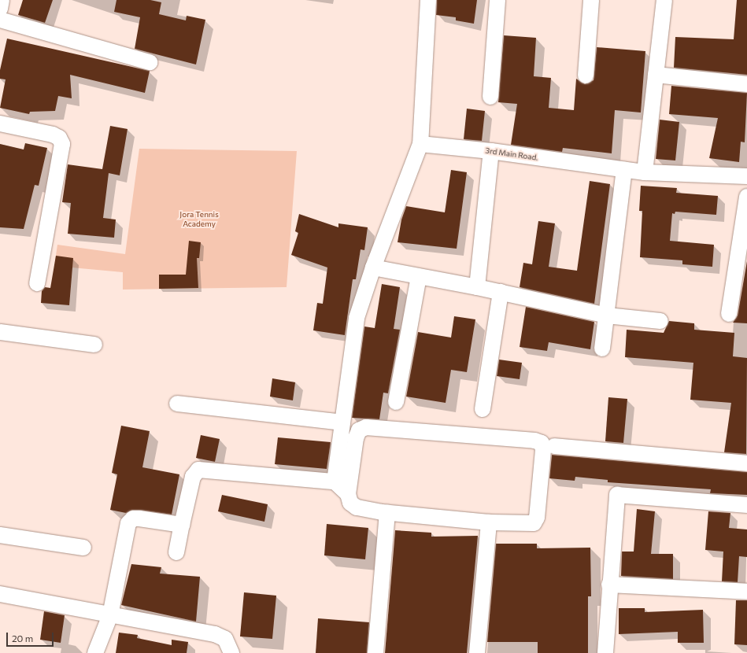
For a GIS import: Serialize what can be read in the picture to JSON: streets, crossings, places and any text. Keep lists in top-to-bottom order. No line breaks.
{"streets":{"street":["3rd Main Road."]},"parks":["Jora Tennis Academy"],"scale_bar":"20 m"}
